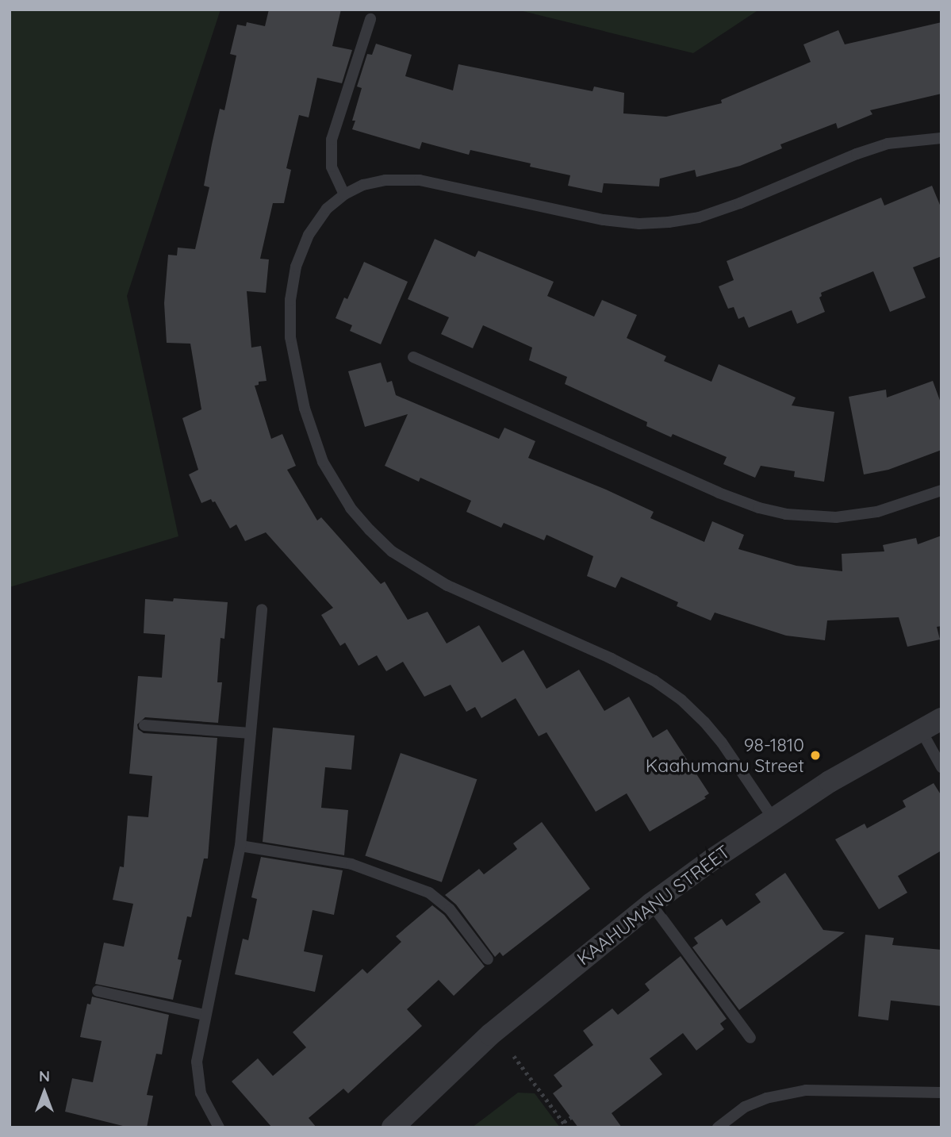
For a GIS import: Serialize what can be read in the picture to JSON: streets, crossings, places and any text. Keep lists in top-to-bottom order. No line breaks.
{"streets":{"street":["KAAHUMANU STREET"]},"places":["98-1810 Kaahumanu Street"],"north":"top"}
